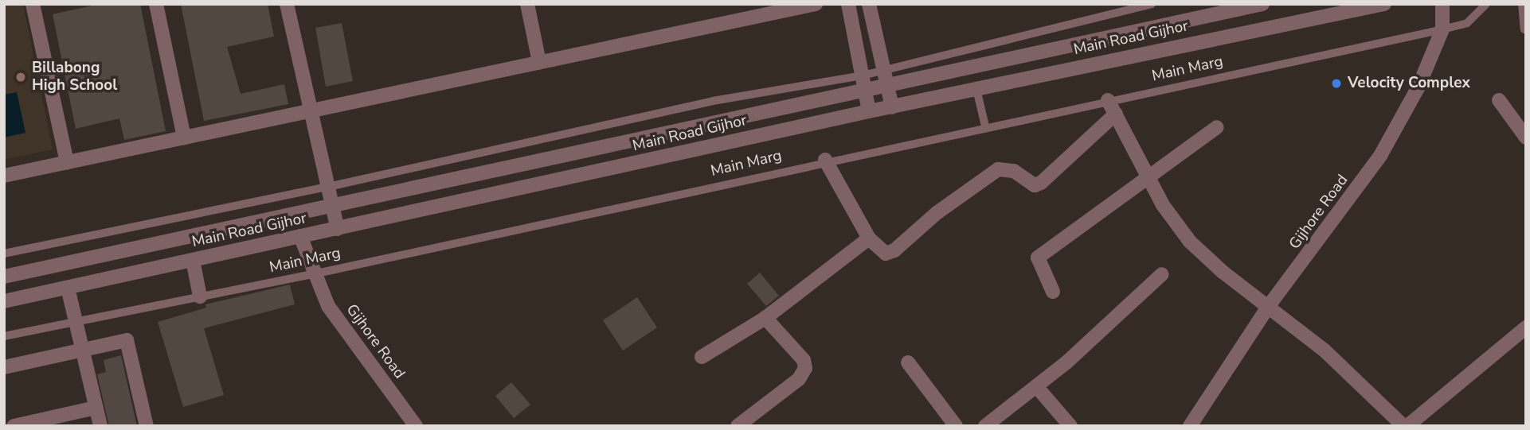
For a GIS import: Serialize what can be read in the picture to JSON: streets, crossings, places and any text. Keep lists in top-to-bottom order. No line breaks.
{"streets":{"street":["Main Road Gijhor","Gijhore Road"],"lane":["Main Marg"]},"crossings":[["Main Road Gijhor","Gijhore Road"],["Main Marg","Gijhore Road"]],"places":["Billabong High School","Velocity Complex"]}
